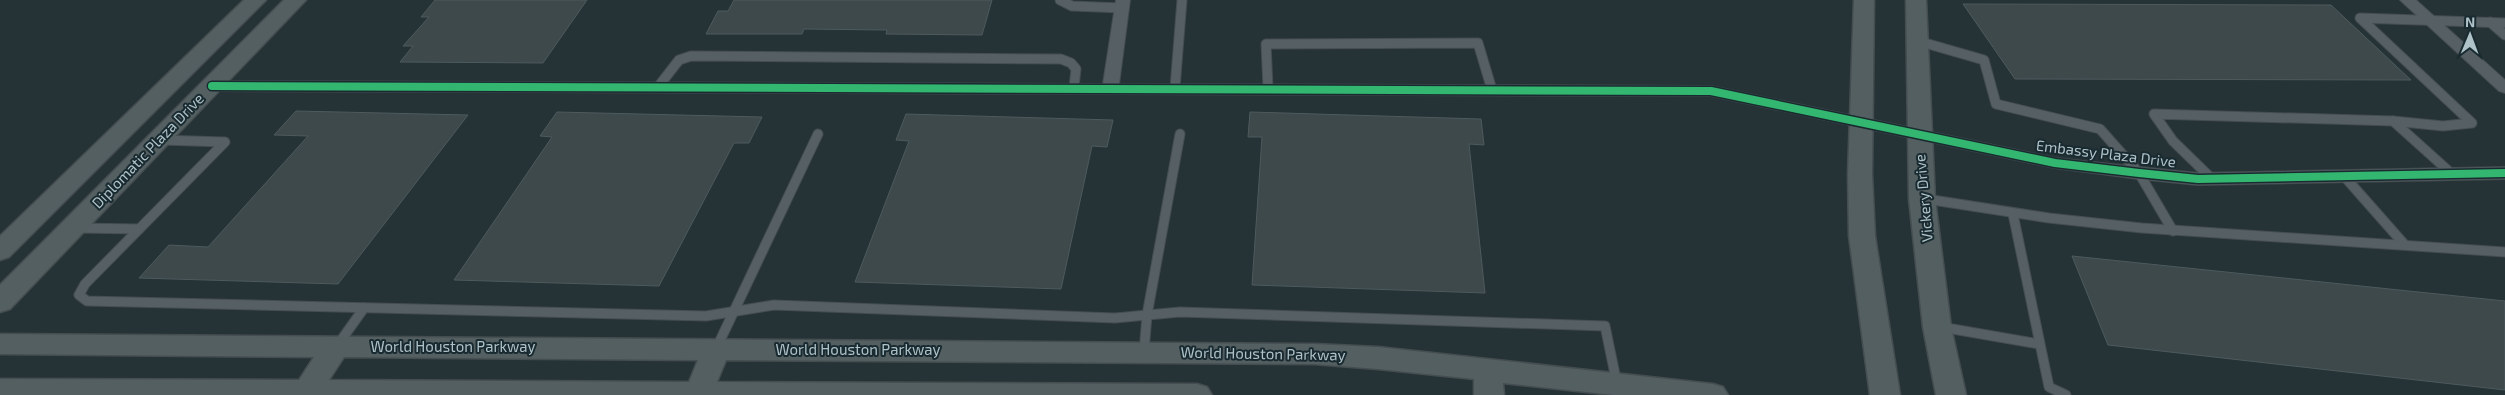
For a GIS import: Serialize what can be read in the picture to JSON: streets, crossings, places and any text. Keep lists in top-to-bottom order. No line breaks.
{"streets":{"street":["Diplomatic Plaza Drive","Embassy Plaza Drive","Vickery Drive","World Houston Parkway"]},"crossings":[["Diplomatic Plaza Drive","Embassy Plaza Drive"],["Embassy Plaza Drive","Vickery Drive"]],"north":"top"}
